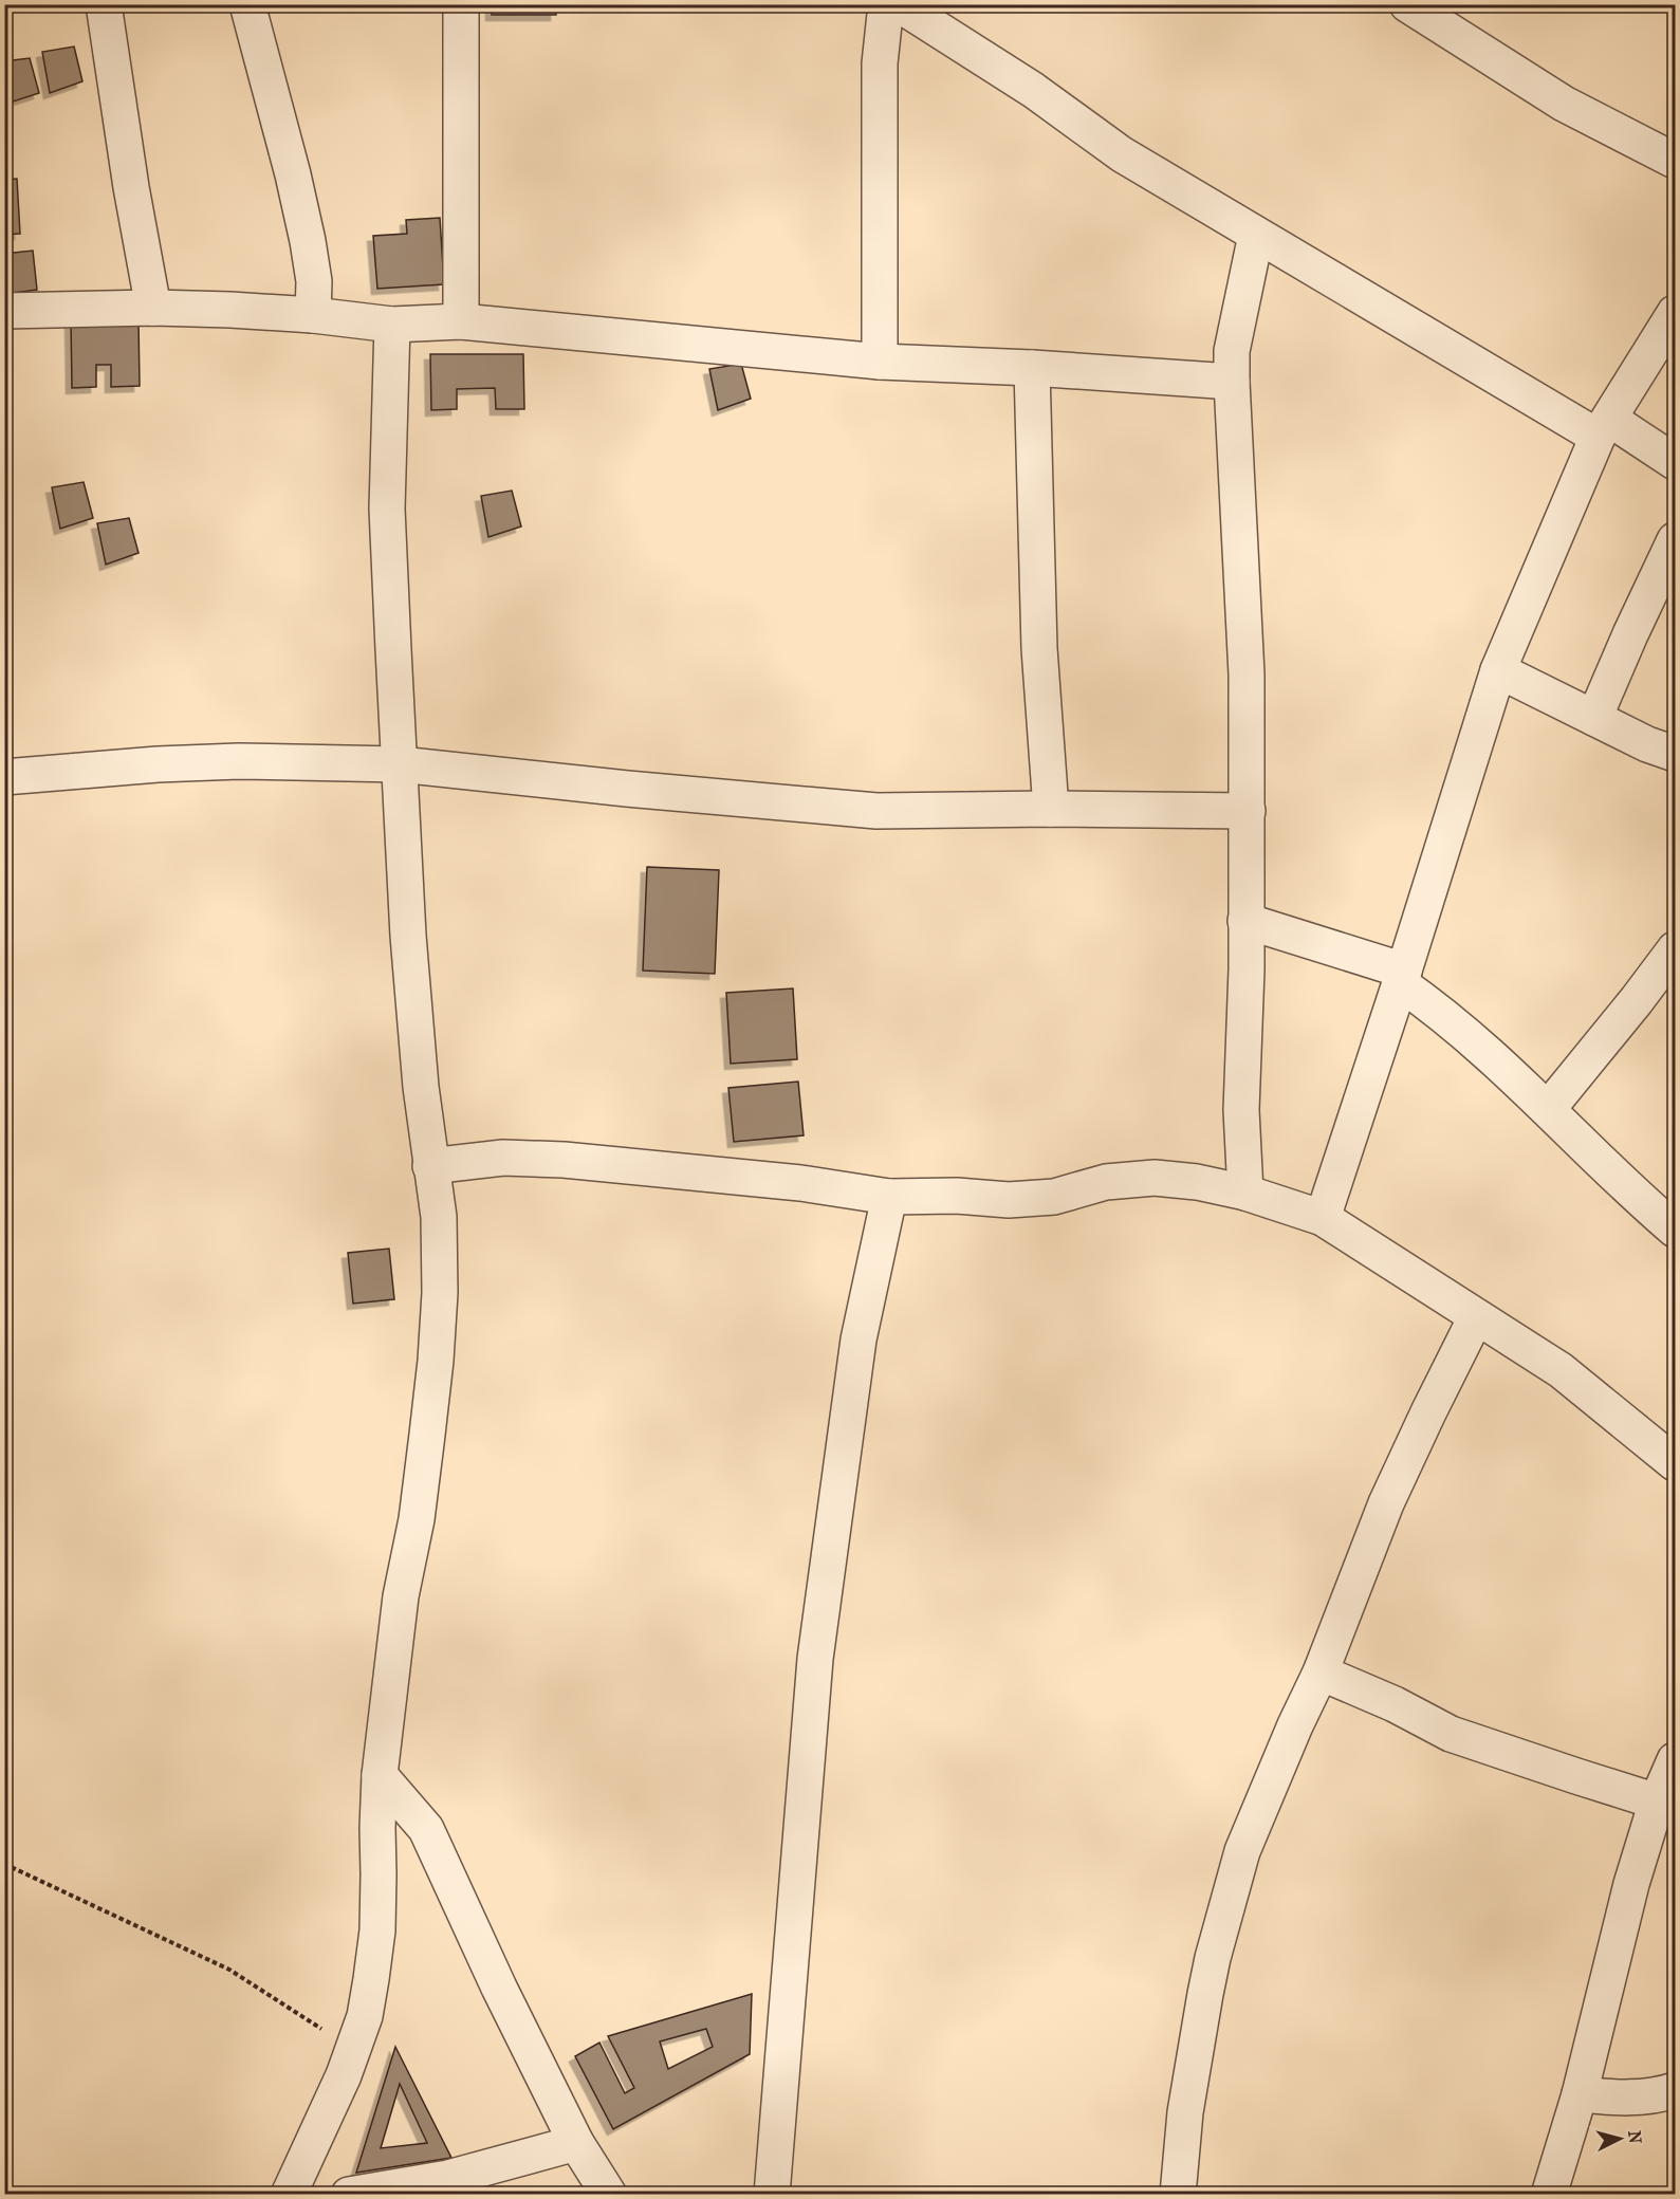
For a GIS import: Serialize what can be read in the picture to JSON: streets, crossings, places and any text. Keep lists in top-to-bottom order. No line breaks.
{"north":"right"}
